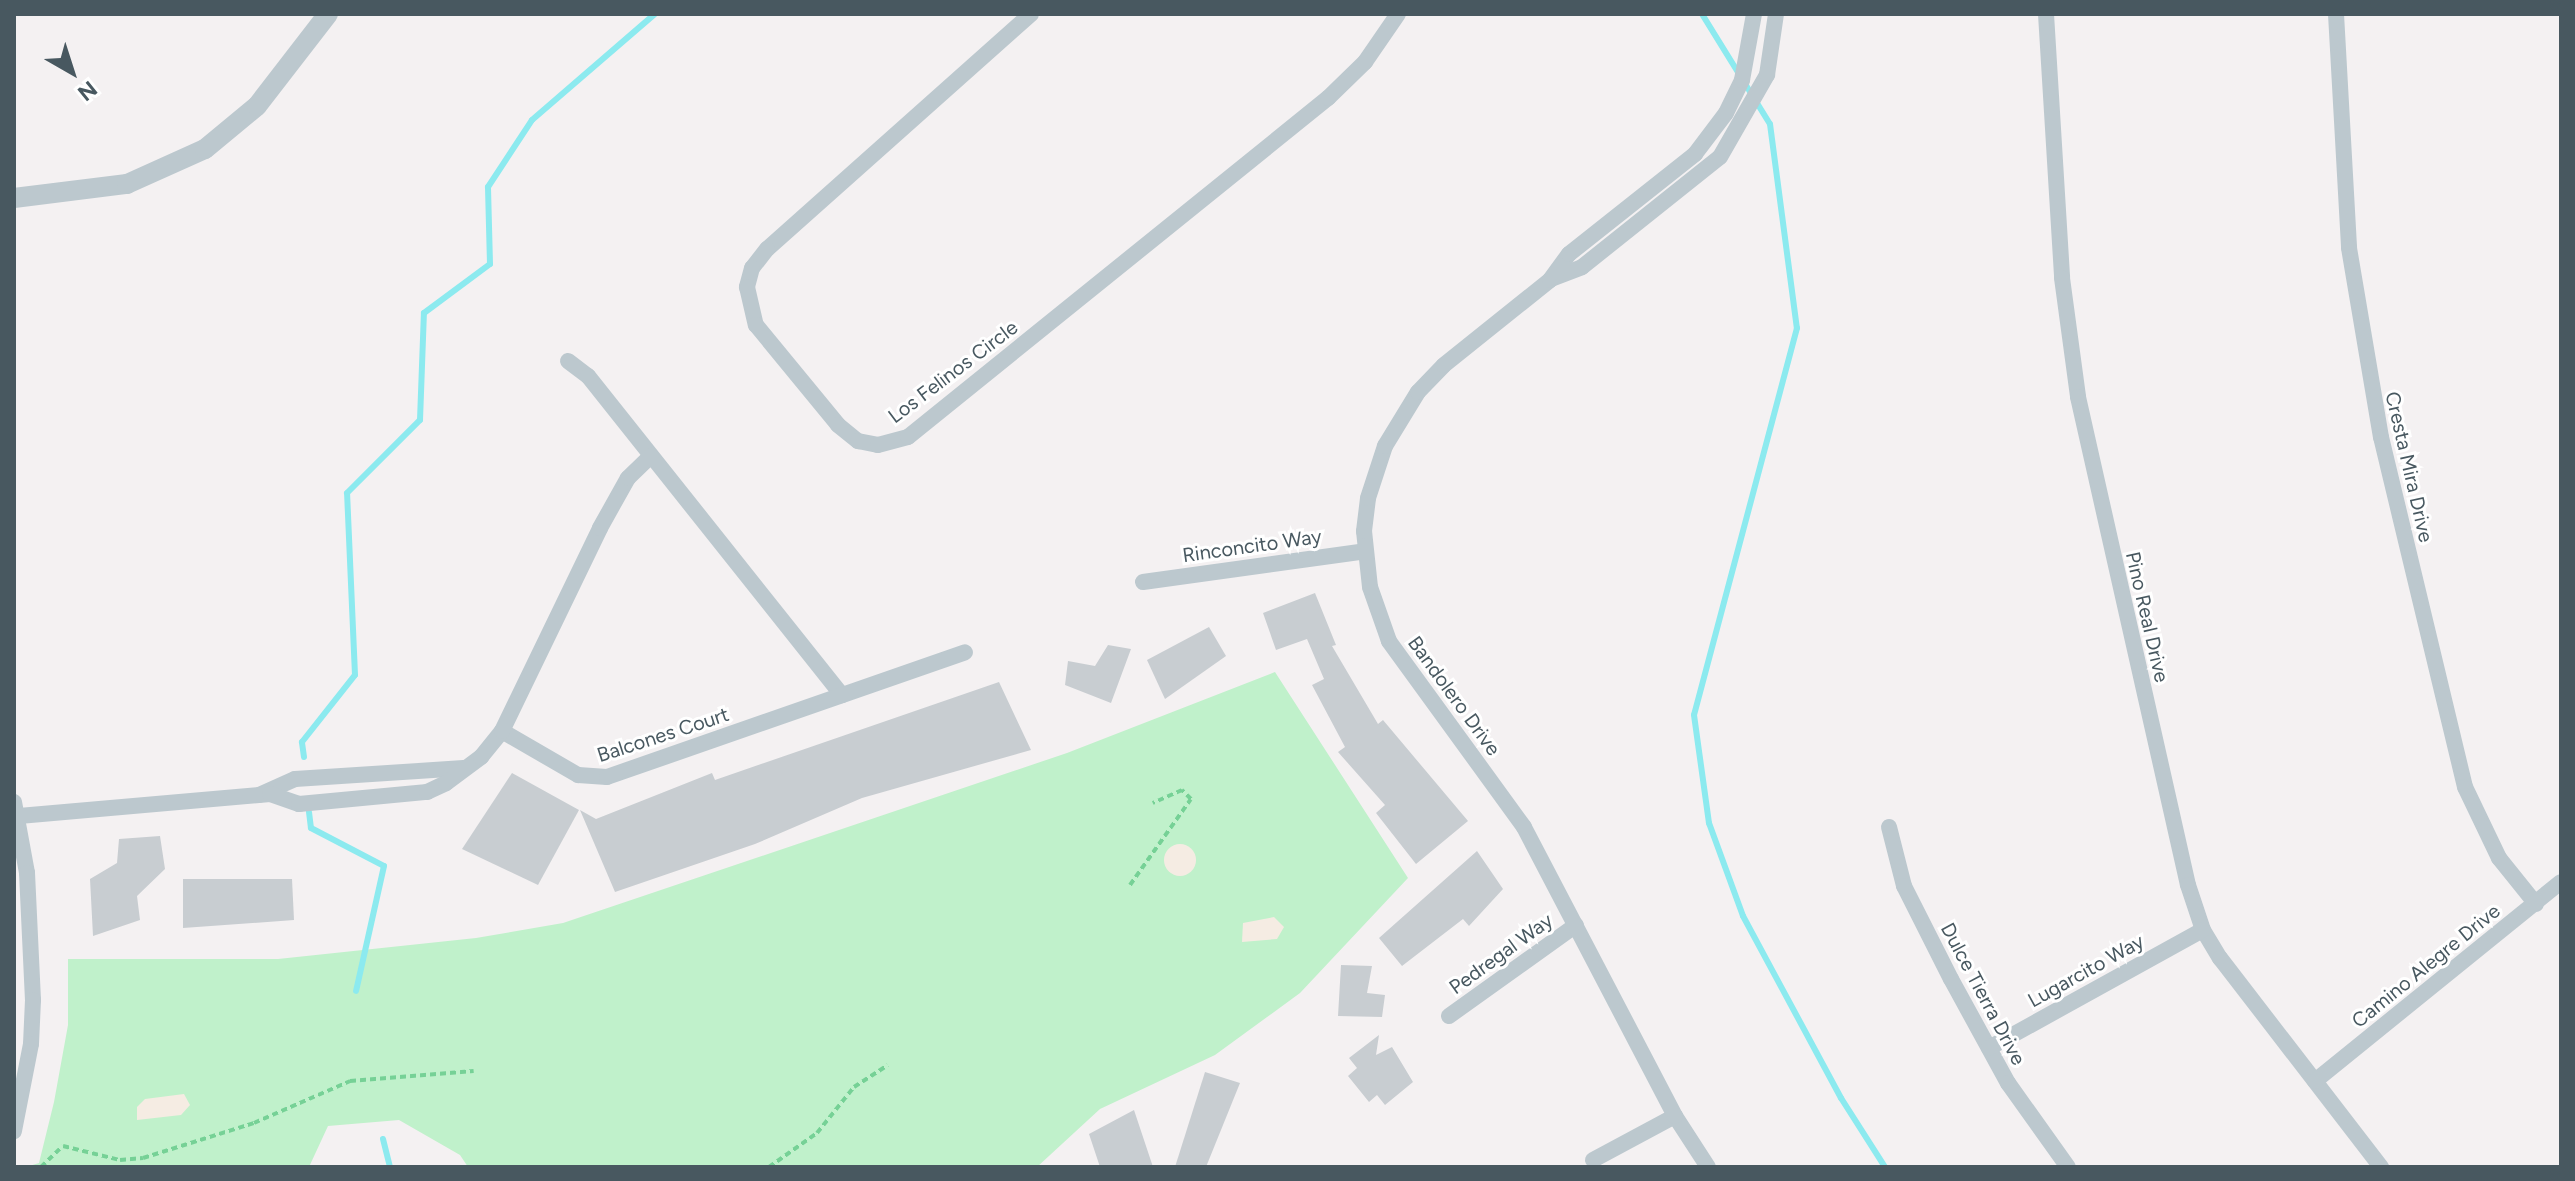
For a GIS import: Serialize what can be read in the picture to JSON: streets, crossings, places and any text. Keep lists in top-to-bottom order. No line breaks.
{"streets":{"street":["Los Felinos Circle","Cresta Mira Drive","Rinconcito Way","Pino Real Drive","Bandolero Drive","Balcones Court","Pedregal Way","Camino Alegre Drive","Lugarcito Way","Dulce Tierra Drive"]},"crossings":[["Cresta Mira Drive","Camino Alegre Drive"],["Rinconcito Way","Bandolero Drive"],["Pino Real Drive","Camino Alegre Drive"],["Pino Real Drive","Lugarcito Way"],["Bandolero Drive","Pedregal Way"],["Lugarcito Way","Dulce Tierra Drive"]],"north":"bottom right"}
